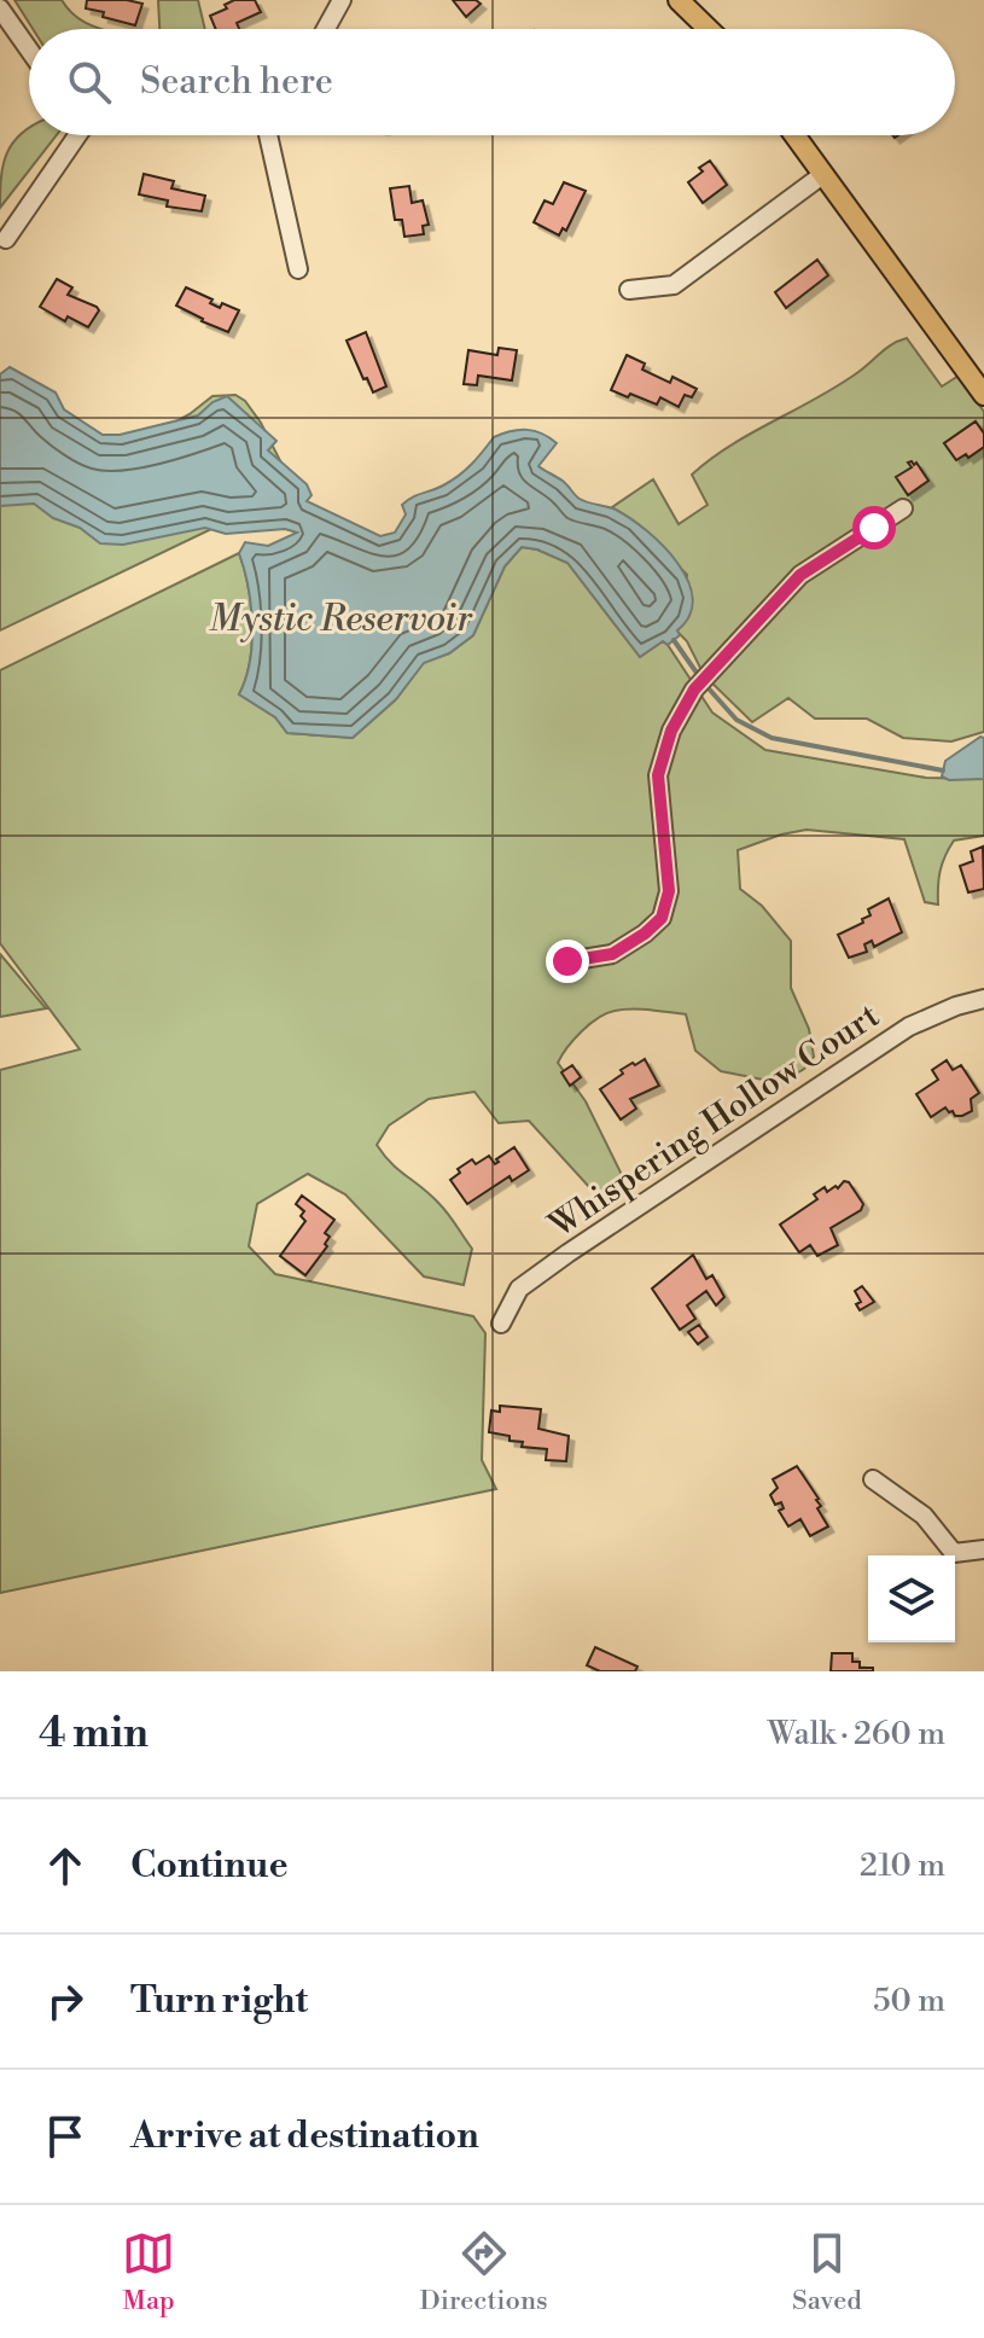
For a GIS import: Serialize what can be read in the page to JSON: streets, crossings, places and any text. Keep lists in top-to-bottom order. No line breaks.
{"streets":{"street":["Whispering Hollow Court"]},"water":["Mystic Reservoir"],"page":{"search":"Search here","heading":["4 min","Walk · 260 m"],"list":[["Continue","210 m"],["Turn right","50 m"],"Arrive at destination"],"nav":["Map","Directions","Saved"]}}
